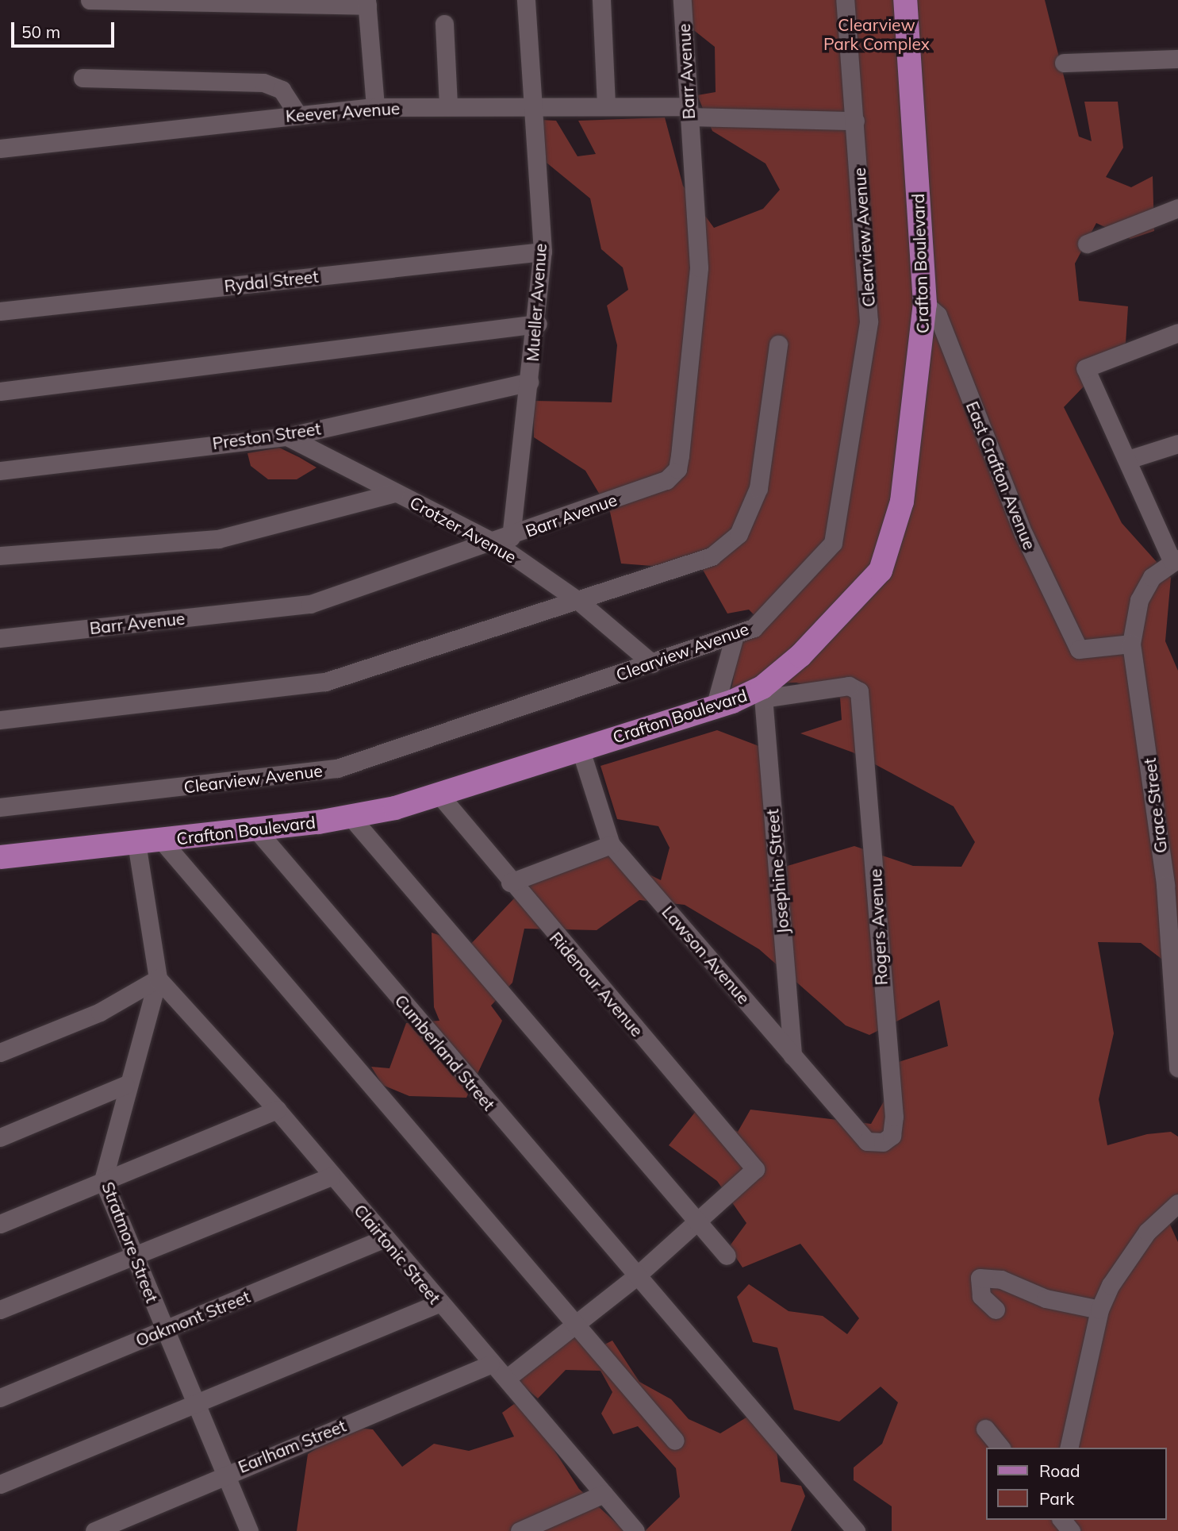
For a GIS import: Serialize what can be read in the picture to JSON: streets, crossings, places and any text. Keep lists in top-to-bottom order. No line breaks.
{"streets":{"main road":["Crafton Boulevard"],"street":["Barr Avenue","Keever Avenue","Clearview Avenue","Rydal Street","Mueller Avenue","Preston Street","East Crafton Avenue","Crotzer Avenue","Grace Street","Josephine Street","Rogers Avenue","Lawson Avenue","Ridenour Avenue","Cumberland Street","Stratmore Street","Clairtonic Street","Oakmont Street","Earlham Street"]},"crossings":[["Barr Avenue","Keever Avenue"],["Barr Avenue","Mueller Avenue"],["Barr Avenue","Crotzer Avenue"],["Keever Avenue","Clearview Avenue"],["Keever Avenue","Mueller Avenue"],["Clearview Avenue","Crotzer Avenue"],["Crafton Boulevard","East Crafton Avenue"],["Crafton Boulevard","Josephine Street"],["Crafton Boulevard","Rogers Avenue"],["Crafton Boulevard","Lawson Avenue"],["Crafton Boulevard","Ridenour Avenue"],["Crafton Boulevard","Cumberland Street"],["Crafton Boulevard","Stratmore Street"],["Rydal Street","Mueller Avenue"],["Mueller Avenue","Preston Street"],["Mueller Avenue","Crotzer Avenue"],["Preston Street","Crotzer Avenue"],["East Crafton Avenue","Grace Street"],["Josephine Street","Rogers Avenue"],["Josephine Street","Lawson Avenue"],["Rogers Avenue","Lawson Avenue"],["Stratmore Street","Clairtonic Street"],["Stratmore Street","Oakmont Street"],["Stratmore Street","Earlham Street"],["Clairtonic Street","Oakmont Street"],["Clairtonic Street","Earlham Street"]],"parks":["Clearview Park Complex"],"legend":["Road","Park"],"scale_bar":"50 m"}
